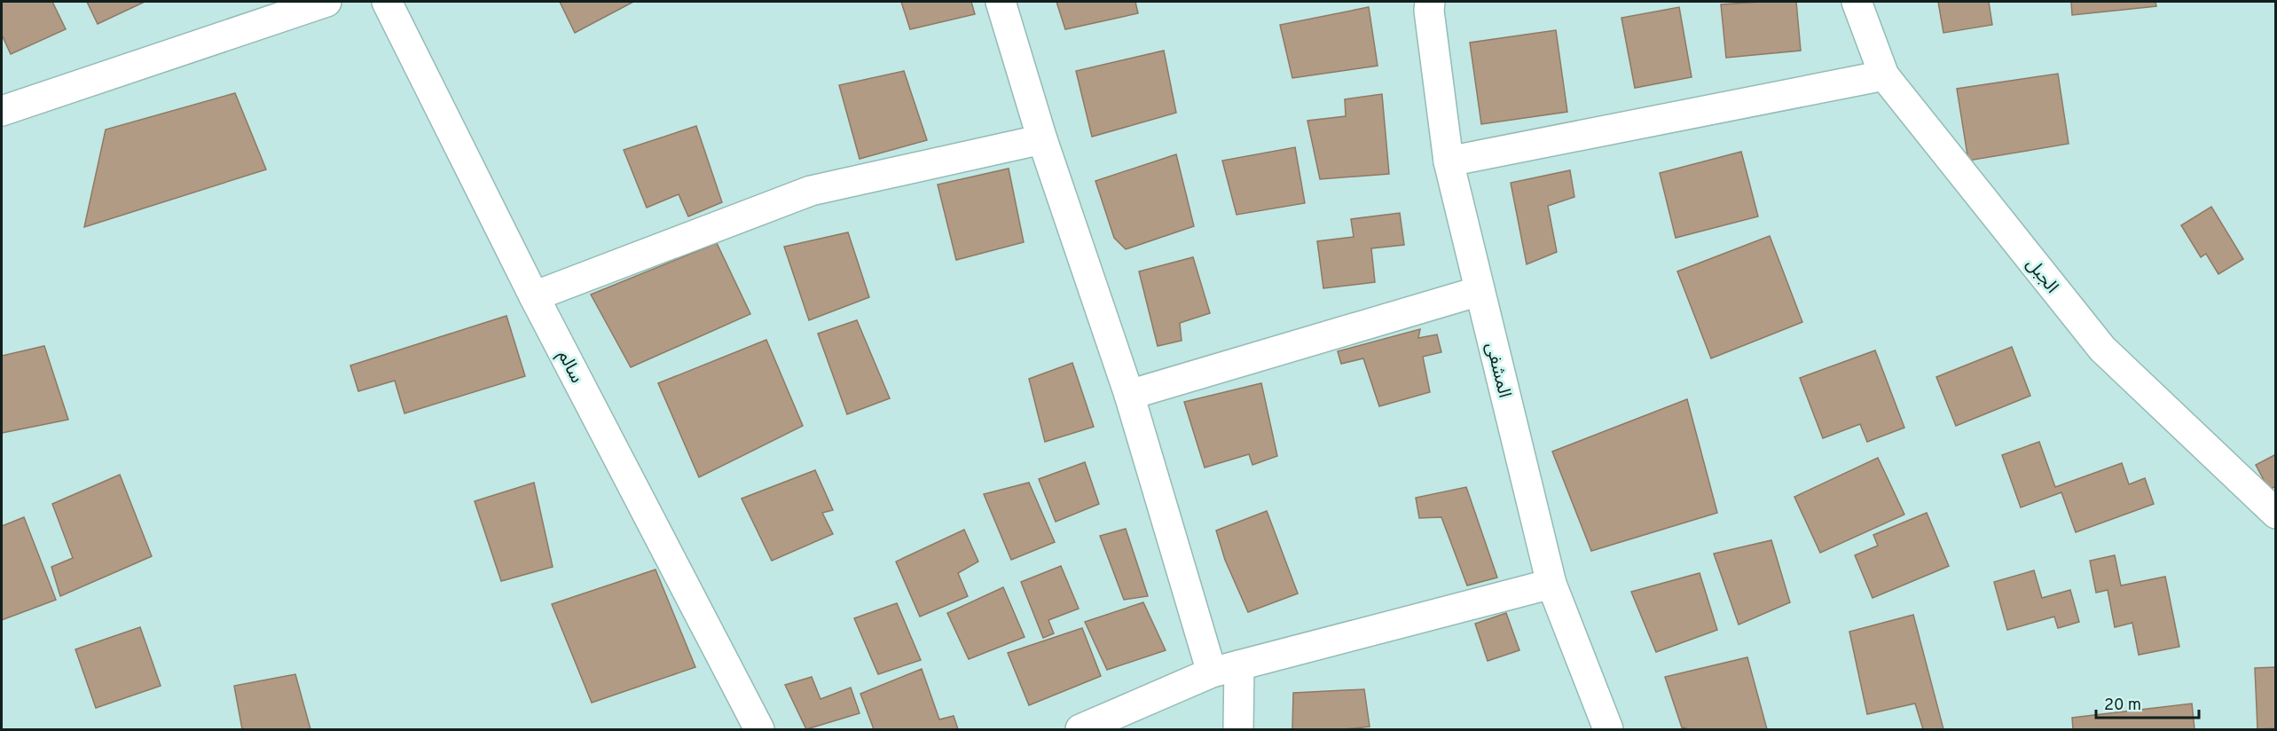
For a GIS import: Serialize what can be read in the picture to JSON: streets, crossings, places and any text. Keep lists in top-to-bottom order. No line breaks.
{"streets":{"street":["الجبل","سالم","المشفى"]},"scale_bar":"20 m"}
